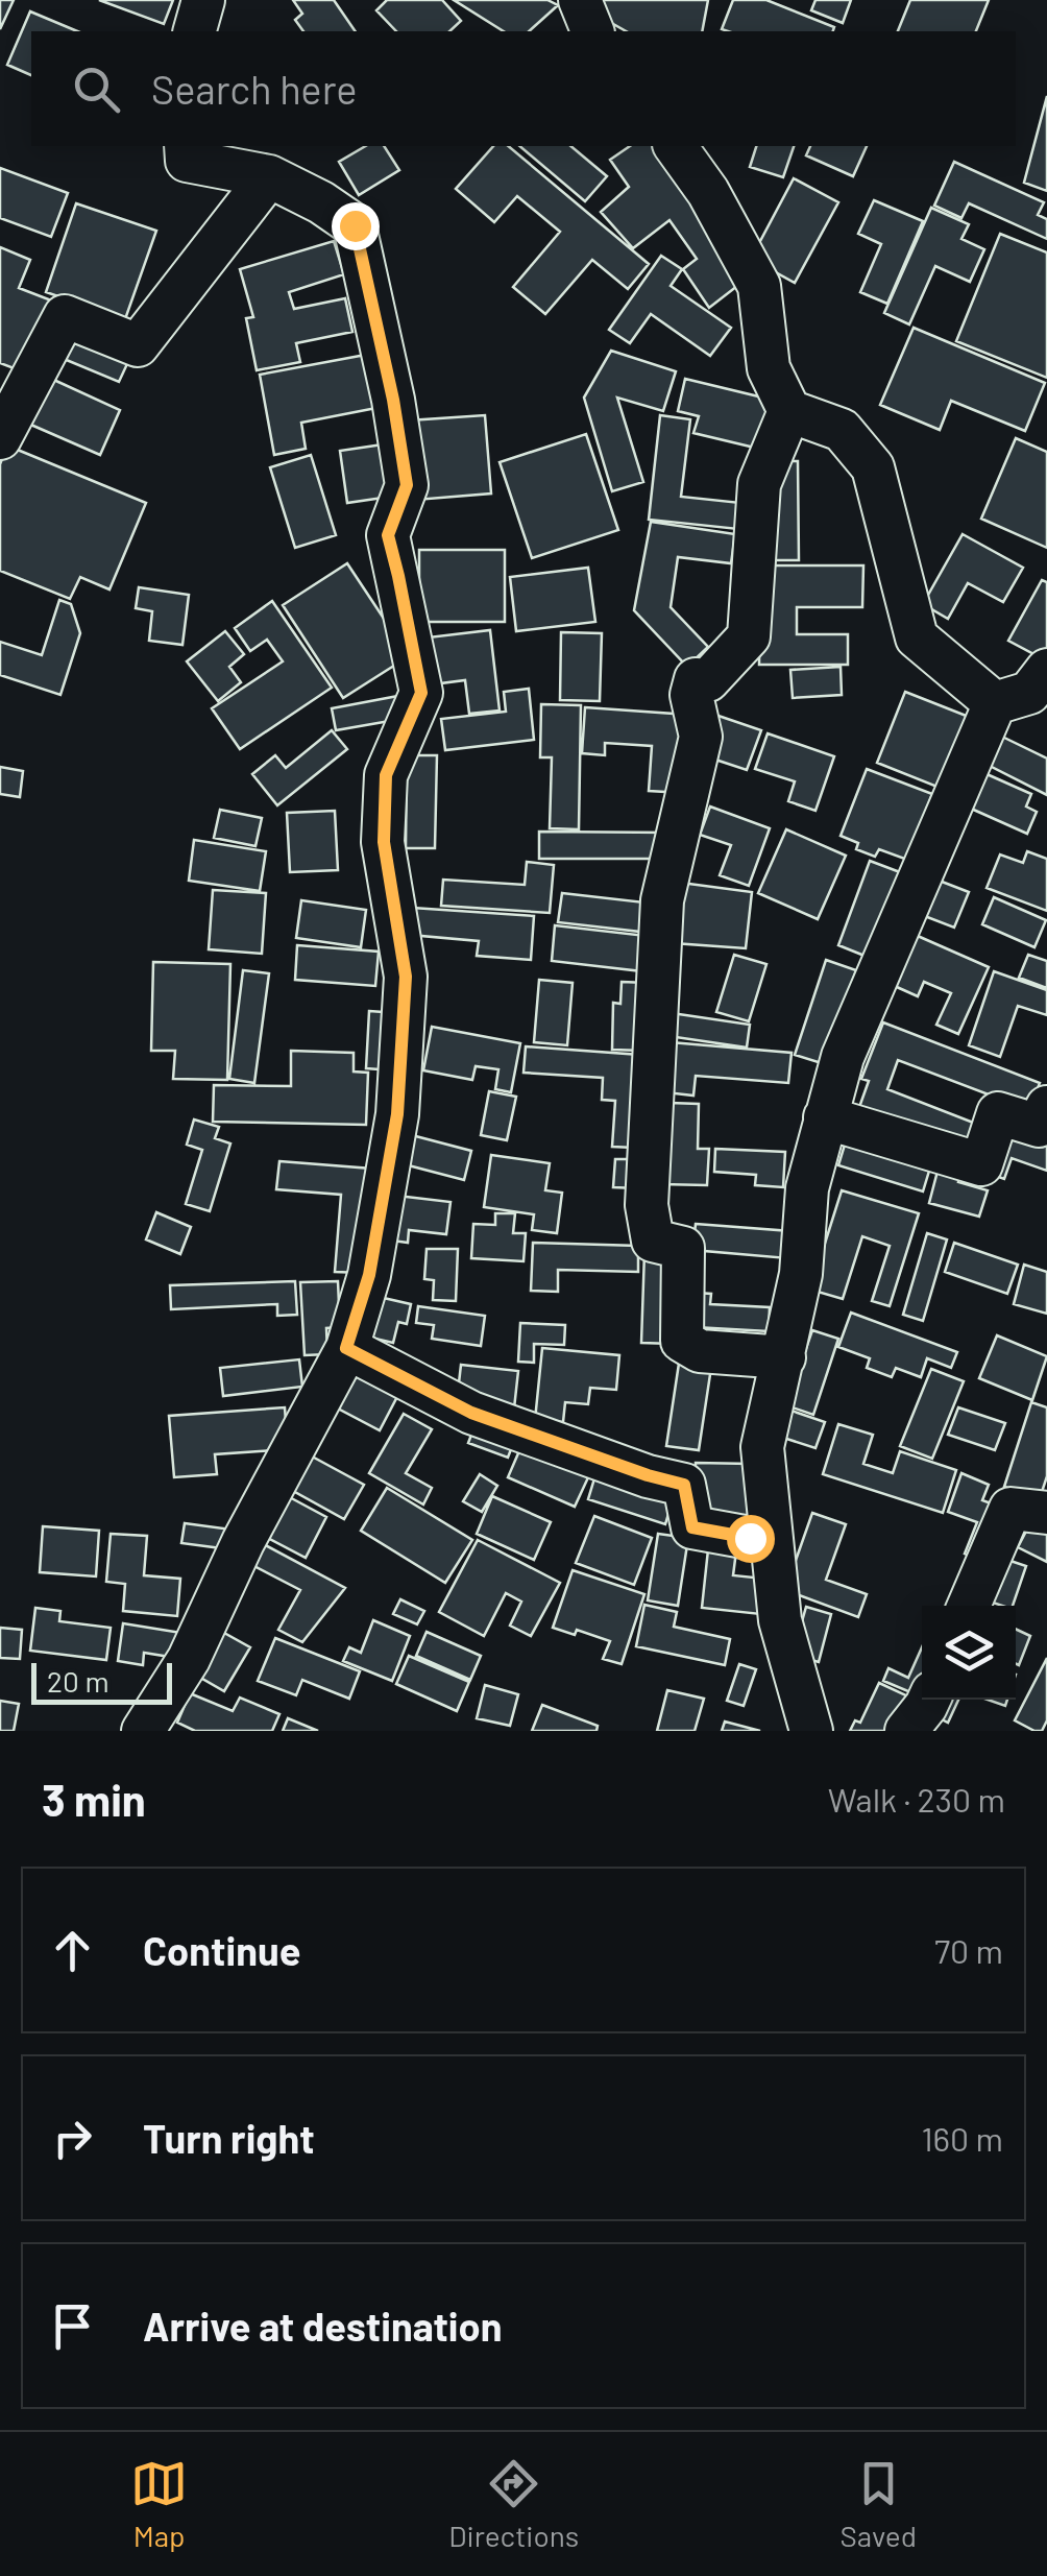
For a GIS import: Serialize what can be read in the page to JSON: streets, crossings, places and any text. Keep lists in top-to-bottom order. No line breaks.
{"scale_bar":"20 m","page":{"search":"Search here","scale":"20 m","heading":["3 min","Walk · 230 m"],"list":[["Continue","70 m"],["Turn right","160 m"],"Arrive at destination"],"nav":["Map","Directions","Saved"]}}
